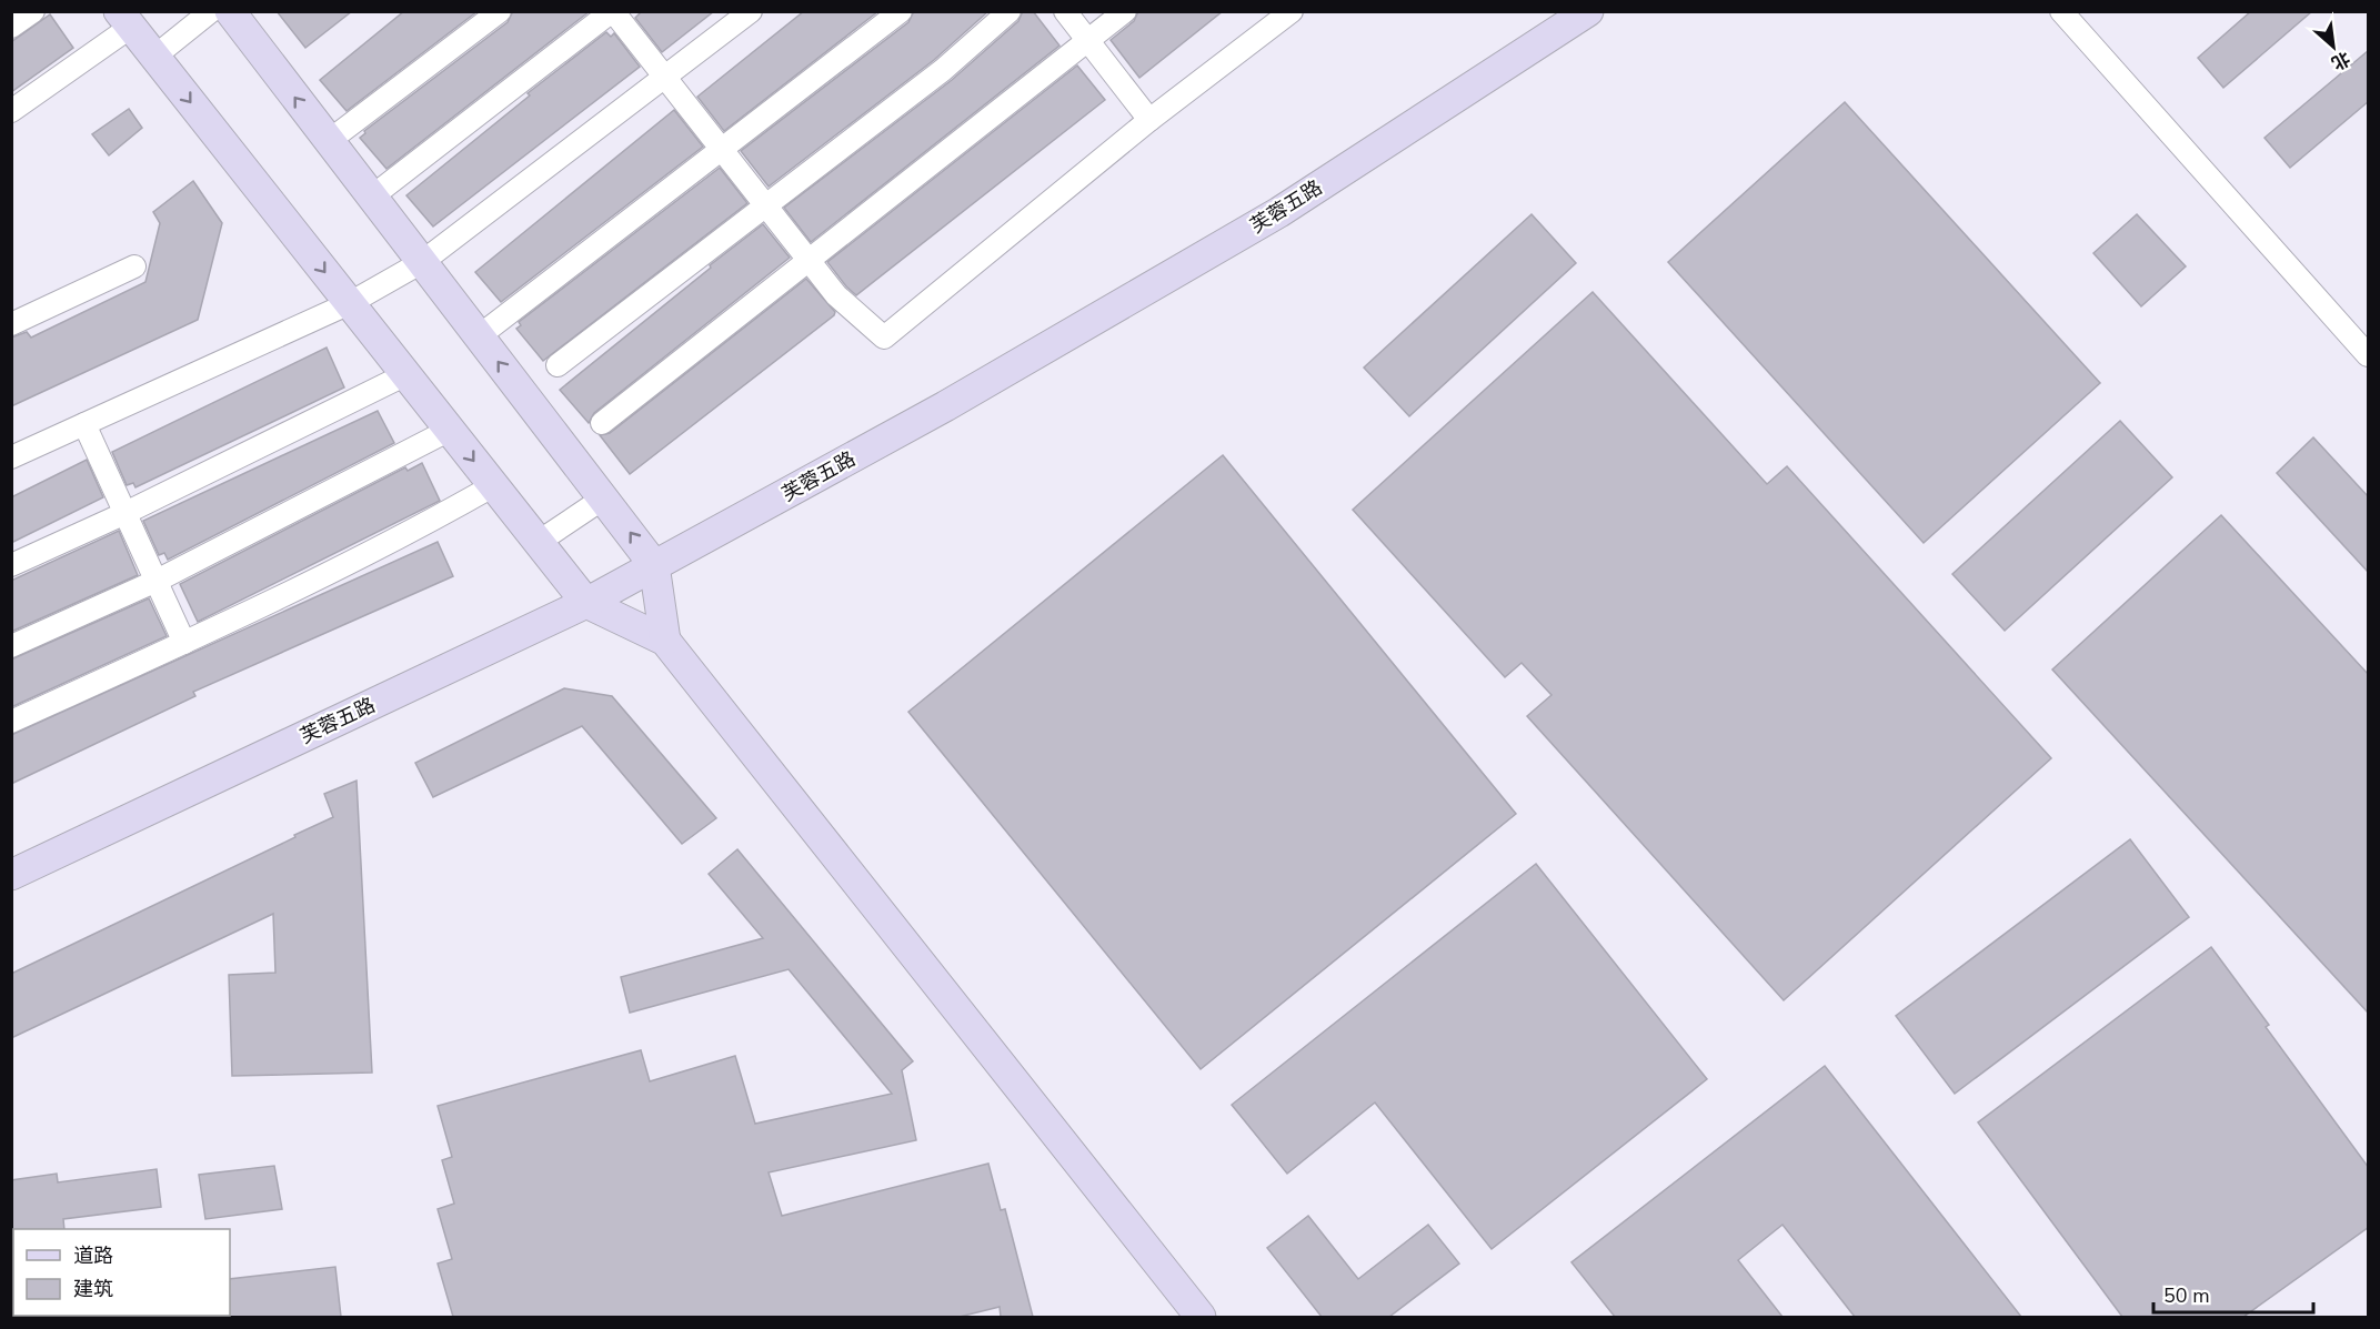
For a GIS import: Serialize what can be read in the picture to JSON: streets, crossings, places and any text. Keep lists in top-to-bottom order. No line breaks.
{"streets":{"street":["芙蓉五路"]},"legend":["道路","建筑"],"scale_bar":"50 m","north":"bottom right"}
